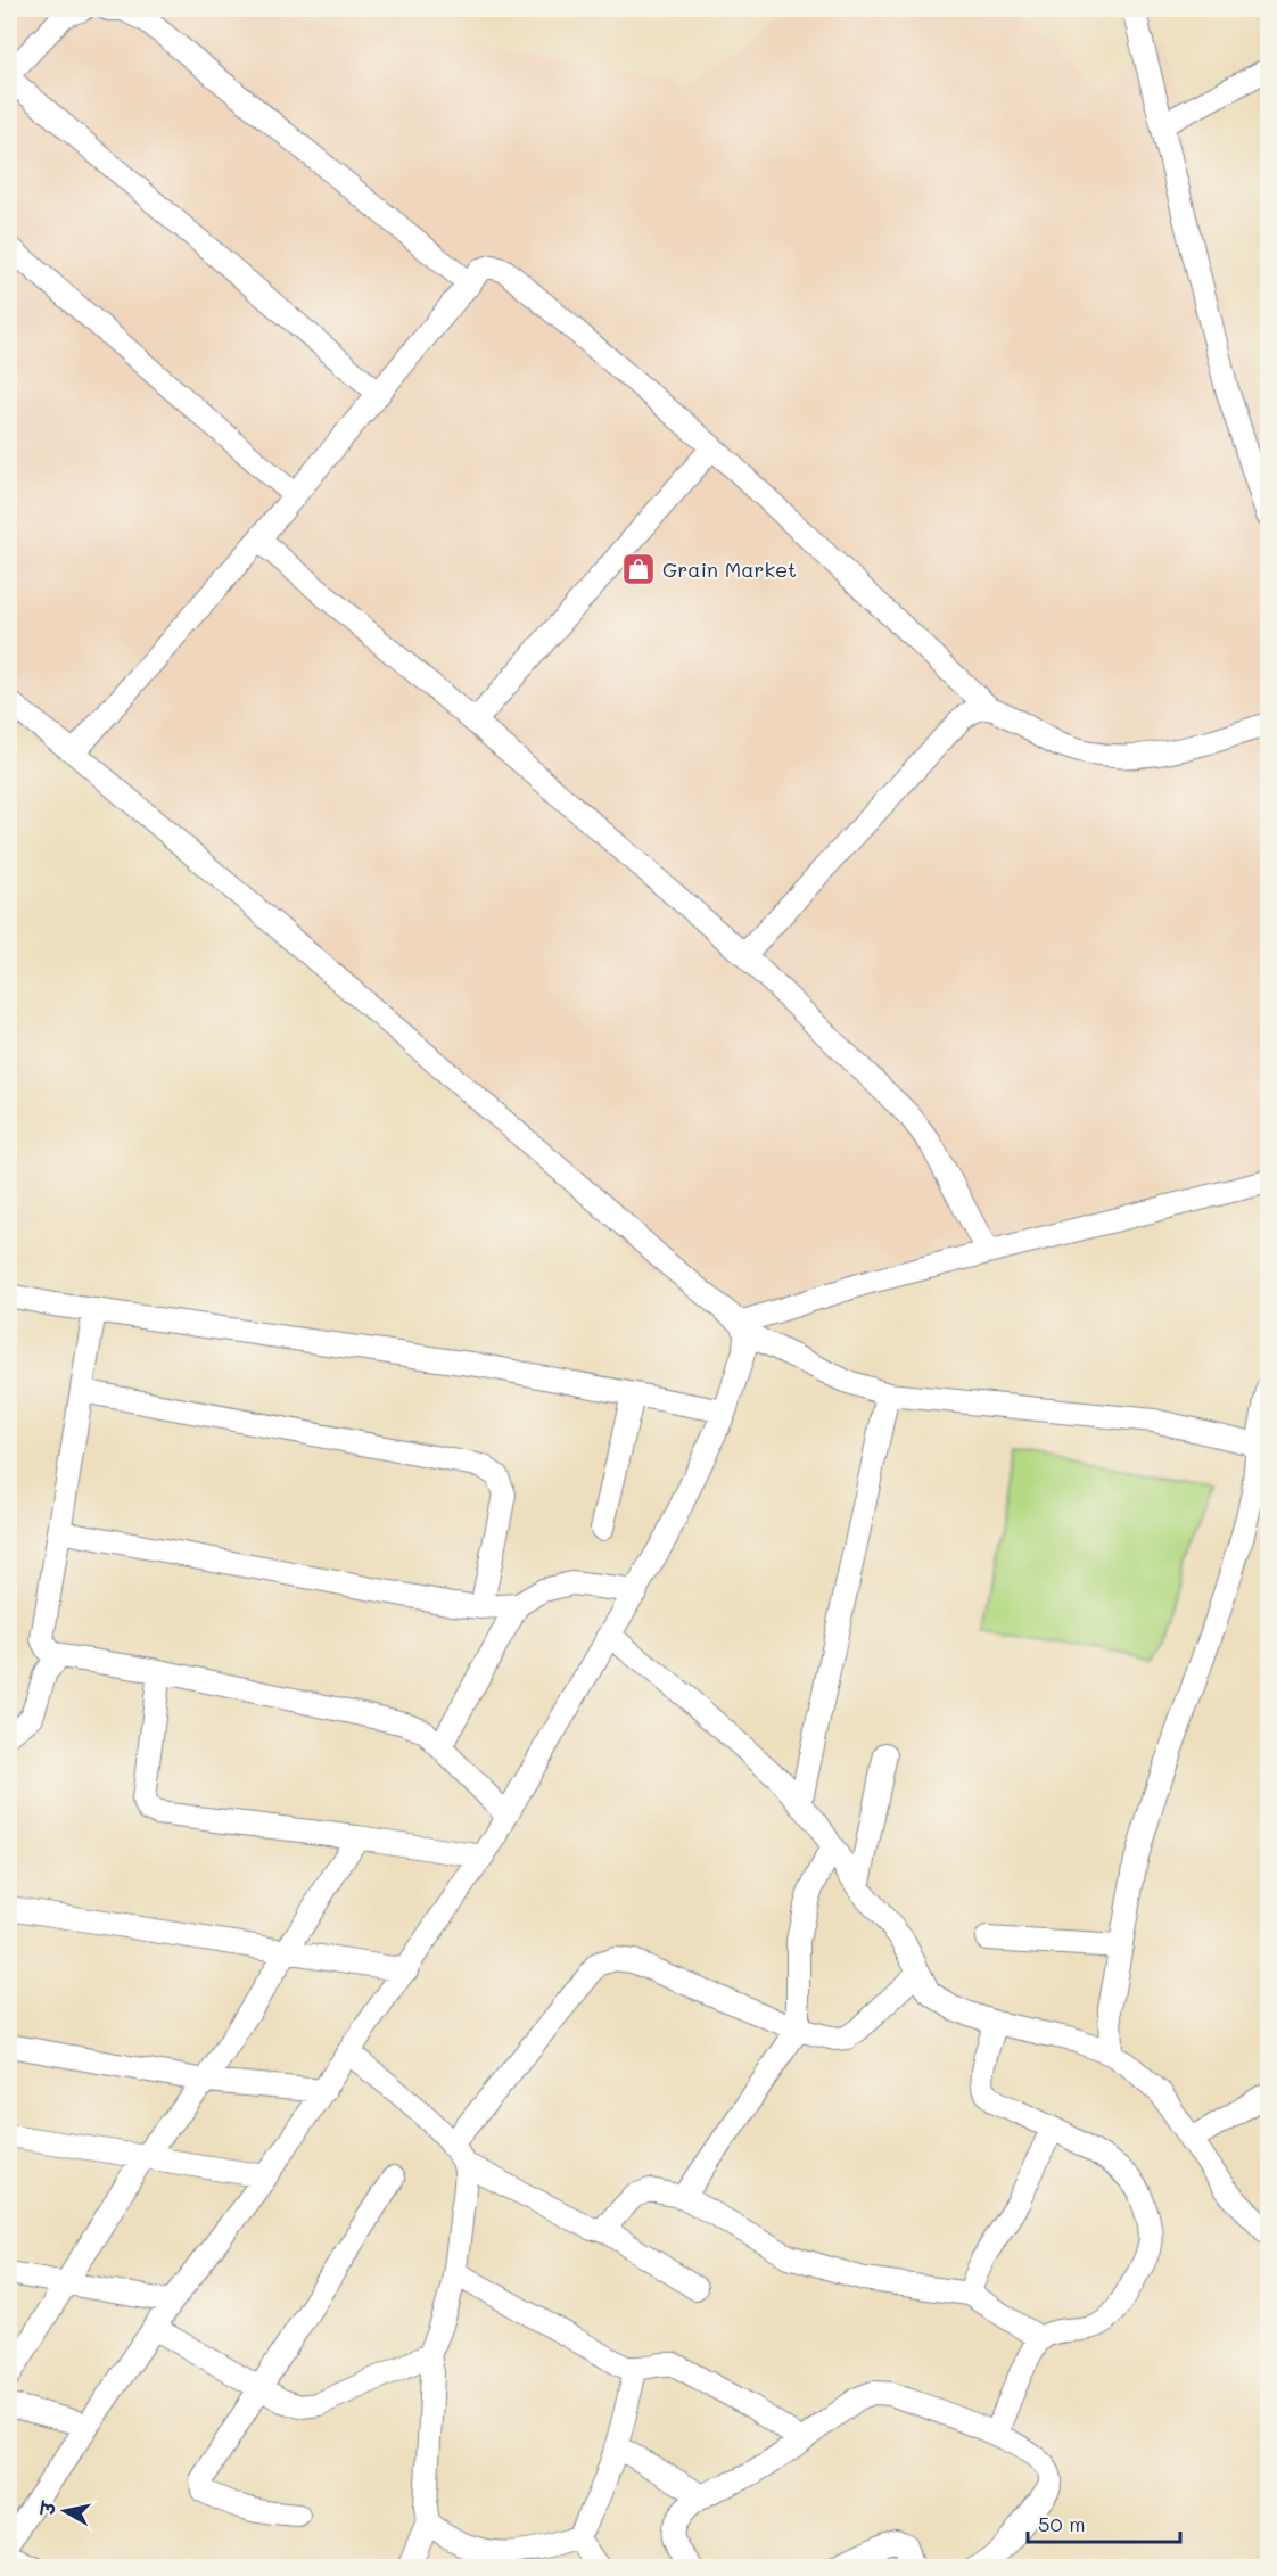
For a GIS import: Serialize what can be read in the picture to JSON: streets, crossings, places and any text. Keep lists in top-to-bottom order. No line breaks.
{"places":{"shop":["Grain Market"]},"scale_bar":"50 m","north":"left"}
